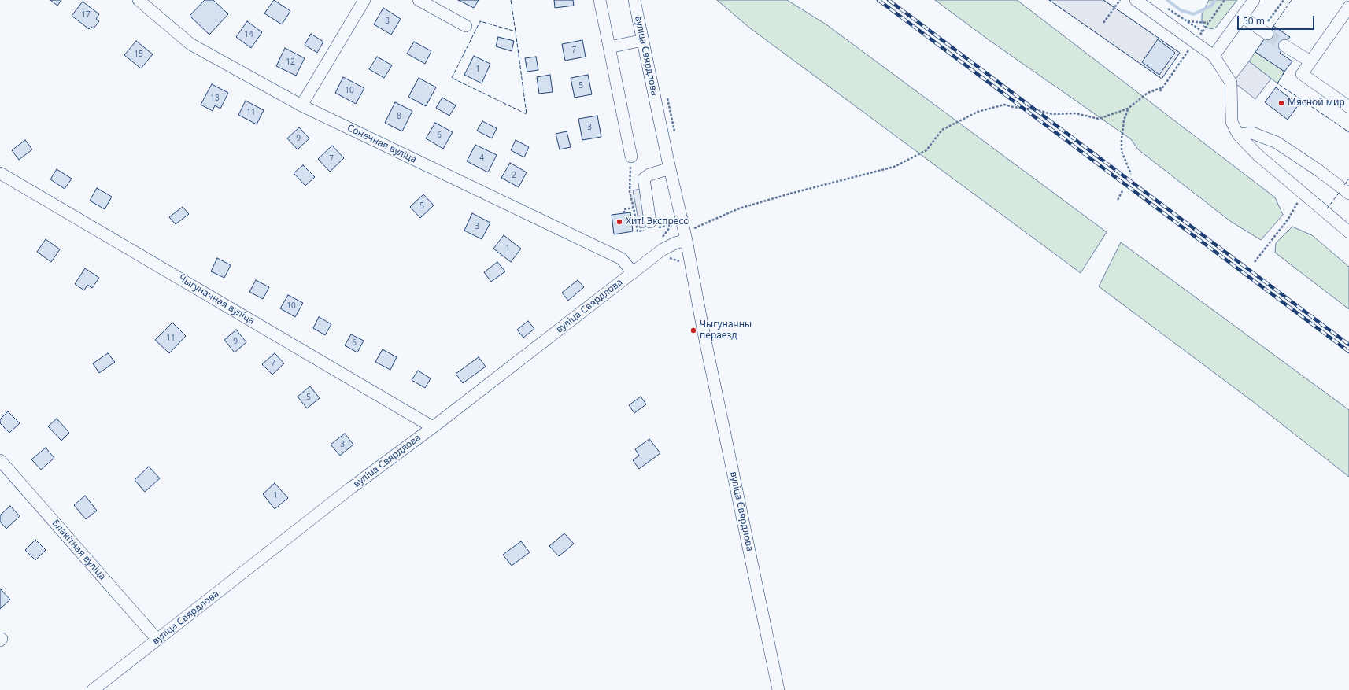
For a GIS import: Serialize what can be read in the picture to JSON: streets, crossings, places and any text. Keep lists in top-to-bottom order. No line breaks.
{"streets":{"street":["вуліца Свярдлова","Сонечная вуліца","Чыгуначная вуліца","Блакітная вуліца"]},"crossings":[["вуліца Свярдлова","Сонечная вуліца"],["вуліца Свярдлова","Чыгуначная вуліца"],["вуліца Свярдлова","Блакітная вуліца"]],"places":["Мясной мир","Хит! Экспресс","Чыгуначны пераезд"],"house_numbers":["17","3","14","7","15","12","1","5","10","13","11","8","3","6","9","4","7","2","5","3","1","10","11","9","6","7","5","3","1"],"scale_bar":"50 m"}
